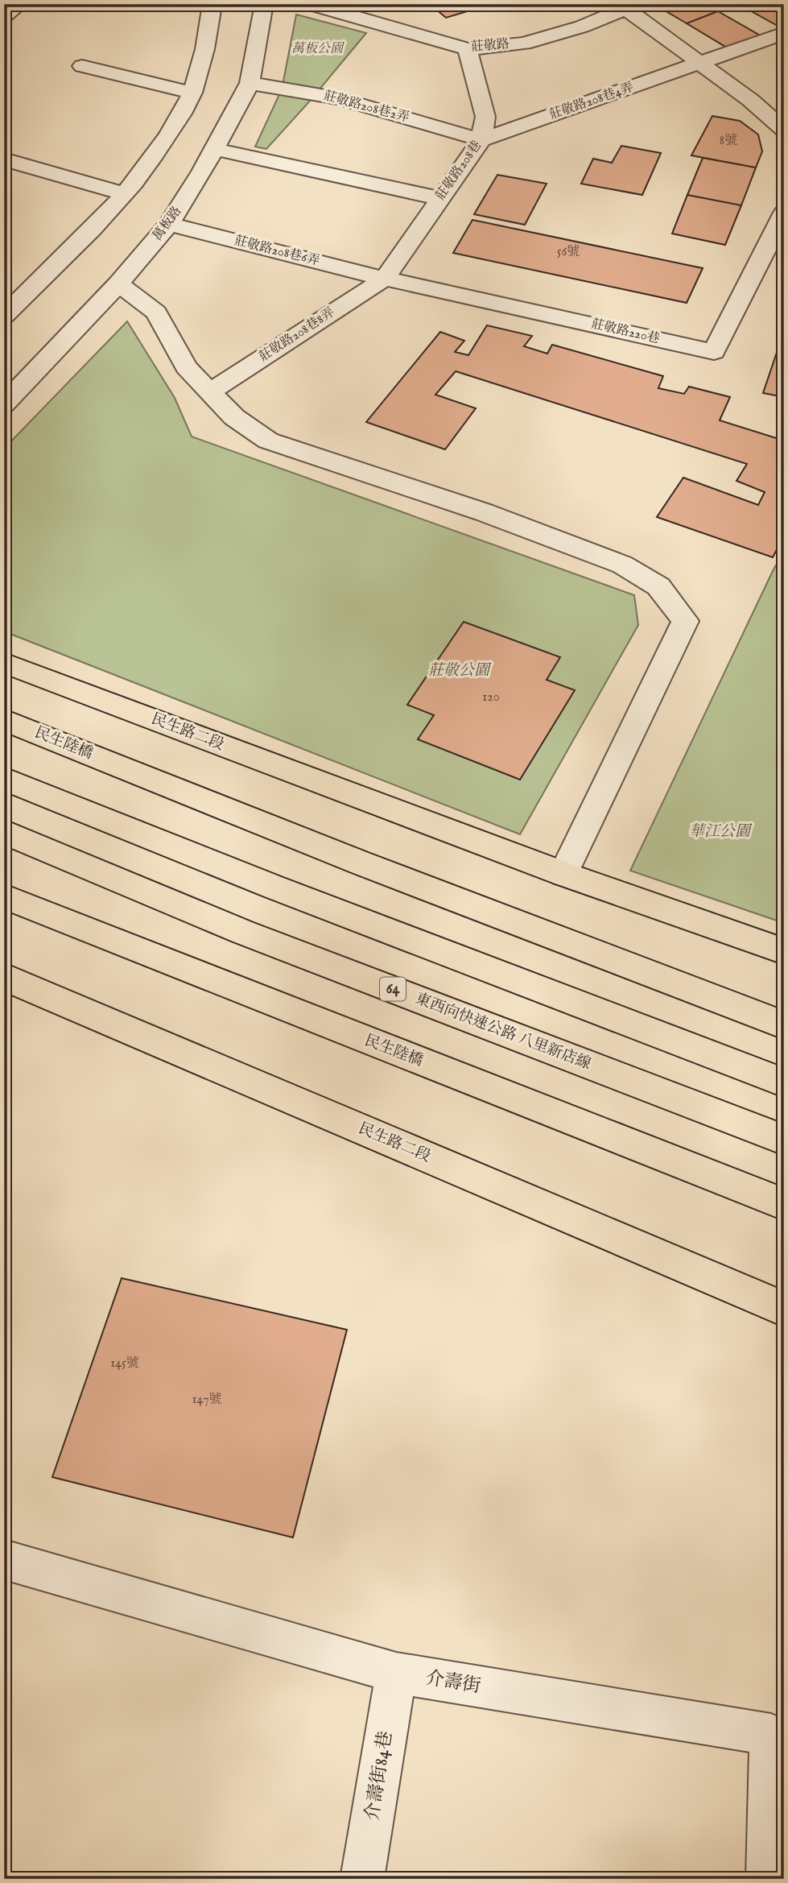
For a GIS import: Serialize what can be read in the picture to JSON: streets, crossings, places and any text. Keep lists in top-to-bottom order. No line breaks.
{"streets":{"main road":["民生路二段","民生陸橋","64","東西向快速公路 八里新店線"],"street":["莊敬路","莊敬路208巷4弄","莊敬路208巷2弄","莊敬路208巷","萬板路","莊敬路208巷6弄","莊敬路220巷","莊敬路208巷8弄","介壽街","介壽街84巷"]},"crossings":[["莊敬路","莊敬路208巷"],["莊敬路208巷4弄","莊敬路208巷2弄"],["莊敬路208巷4弄","莊敬路208巷"],["莊敬路208巷2弄","莊敬路208巷"],["莊敬路208巷2弄","萬板路"],["莊敬路208巷","莊敬路208巷6弄"],["莊敬路208巷","莊敬路220巷"],["莊敬路208巷","莊敬路208巷8弄"],["萬板路","莊敬路208巷6弄"],["莊敬路208巷6弄","莊敬路220巷"],["莊敬路208巷6弄","莊敬路208巷8弄"],["莊敬路220巷","莊敬路208巷8弄"],["介壽街","介壽街84巷"]],"parks":["萬板公園","莊敬公園","華江公園"],"house_numbers":["8號","56號","120","145號","147號"]}
